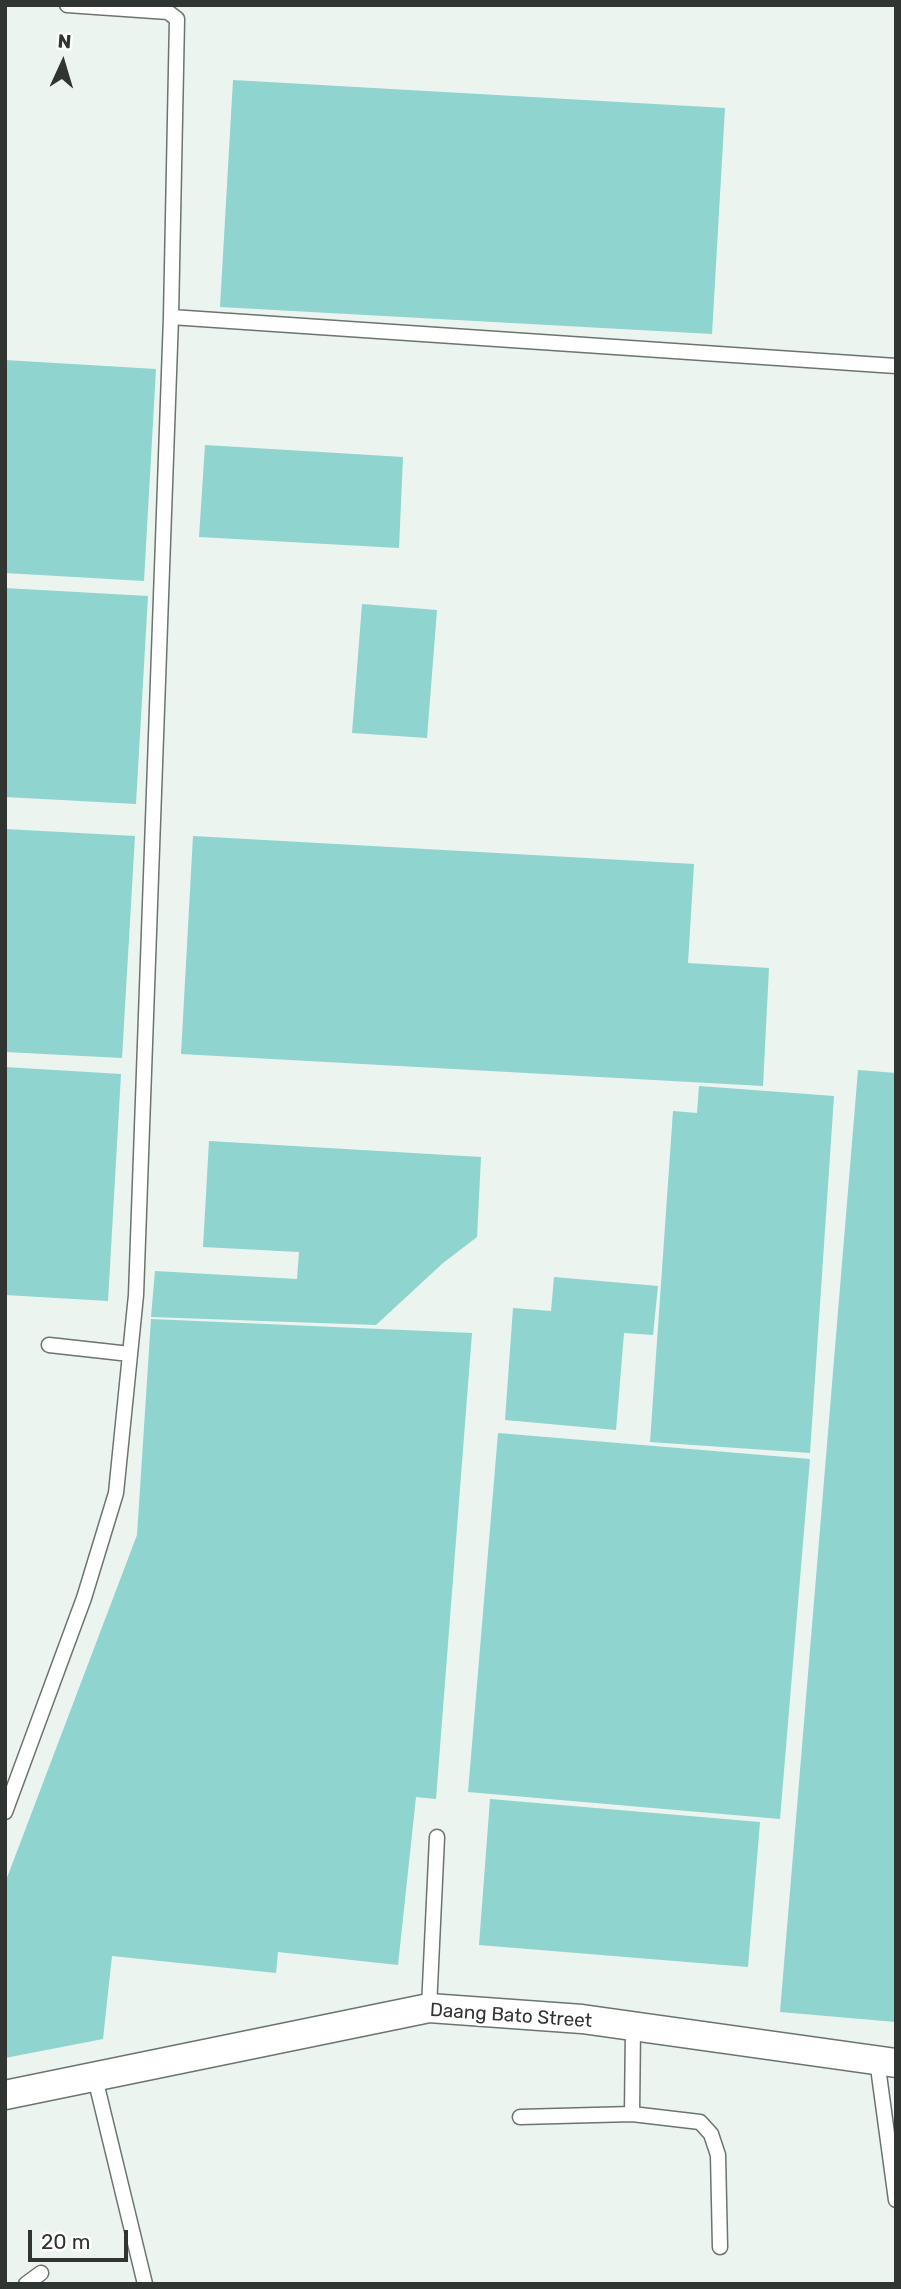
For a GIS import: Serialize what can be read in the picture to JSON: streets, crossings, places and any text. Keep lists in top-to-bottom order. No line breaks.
{"streets":{"street":["Daang Bato Street"]},"scale_bar":"20 m","north":"top"}
